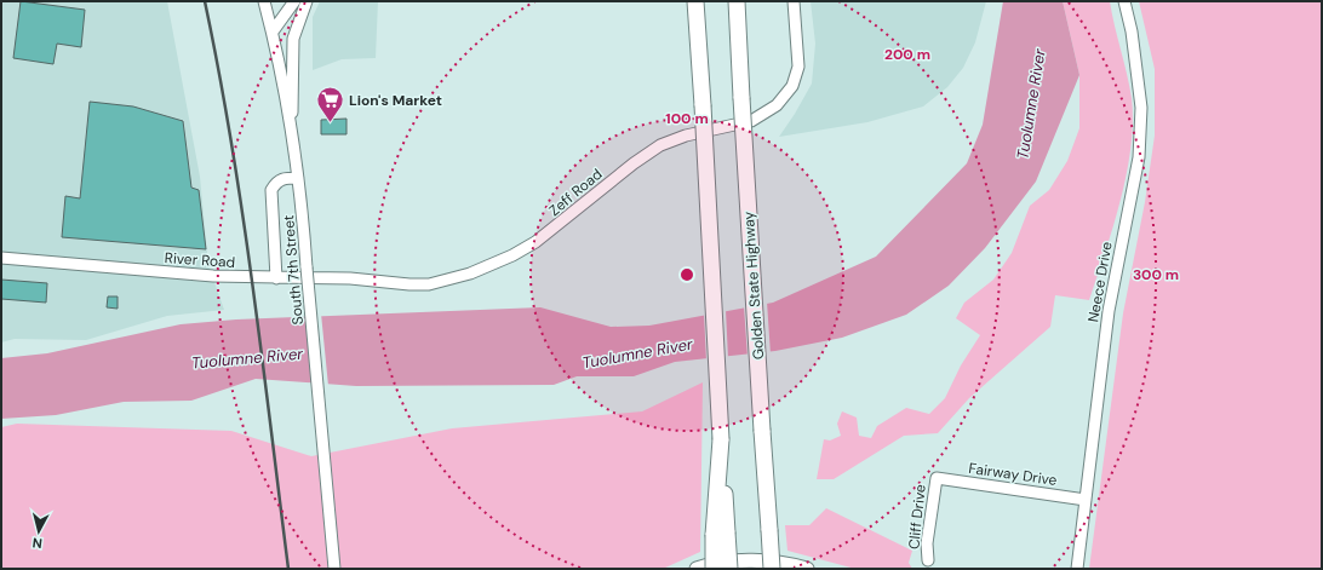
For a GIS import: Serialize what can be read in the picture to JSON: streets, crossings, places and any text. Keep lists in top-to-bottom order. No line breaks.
{"streets":{"highway":["Golden State Highway"],"street":["Zeff Road","River Road","South 7th Street","Neece Drive","Fairway Drive","Cliff Drive"]},"crossings":[["Zeff Road","River Road"],["Neece Drive","Fairway Drive"],["Fairway Drive","Cliff Drive"]],"water":["Tuolumne River"],"places":{"supermarket":["Lion's Market"]},"north":"bottom","rings":["200 m","100 m","300 m"]}
